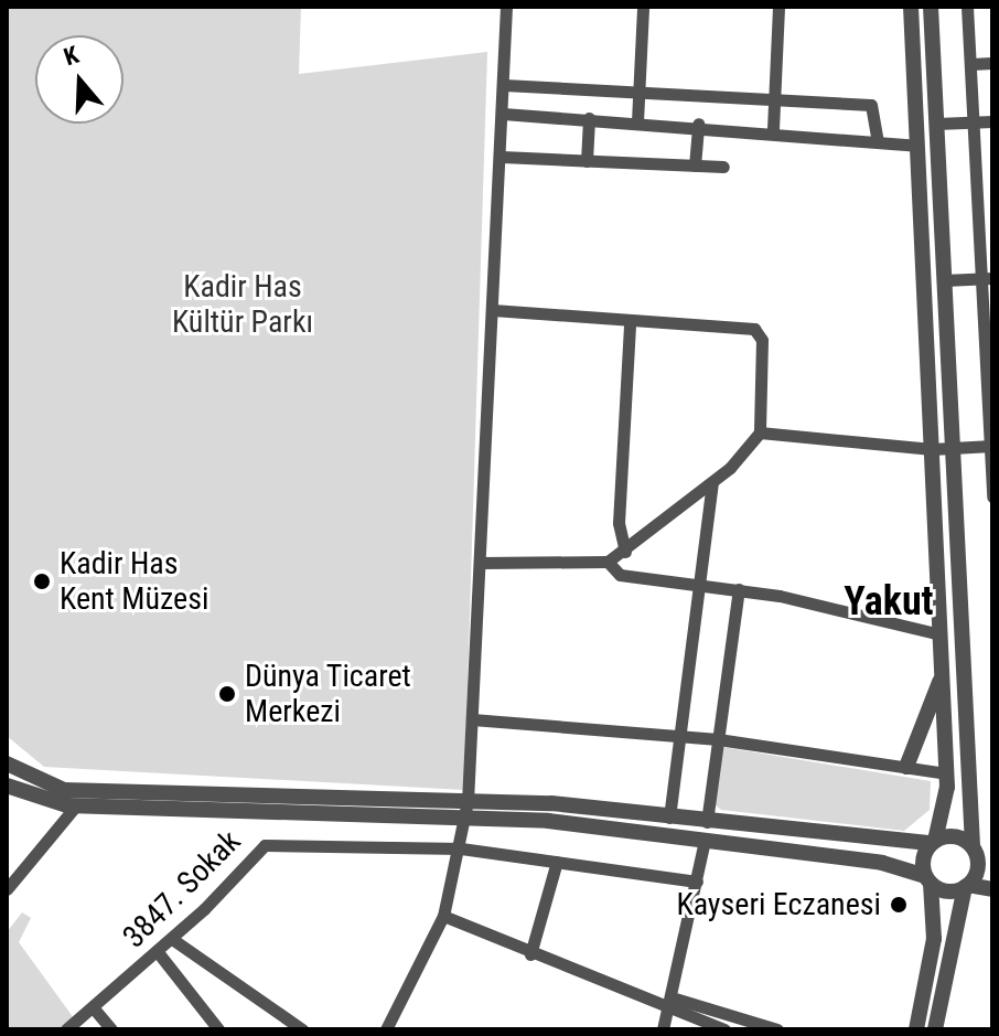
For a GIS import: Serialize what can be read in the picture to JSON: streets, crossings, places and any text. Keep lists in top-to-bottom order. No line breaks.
{"streets":{"street":["3847. Sokak"]},"districts":["Yakut"],"parks":["Kadir Has Kültür Parkı"],"places":["Kadir Has Kent Müzesi","Dünya Ticaret Merkezi","Kayseri Eczanesi"],"north":"top"}
